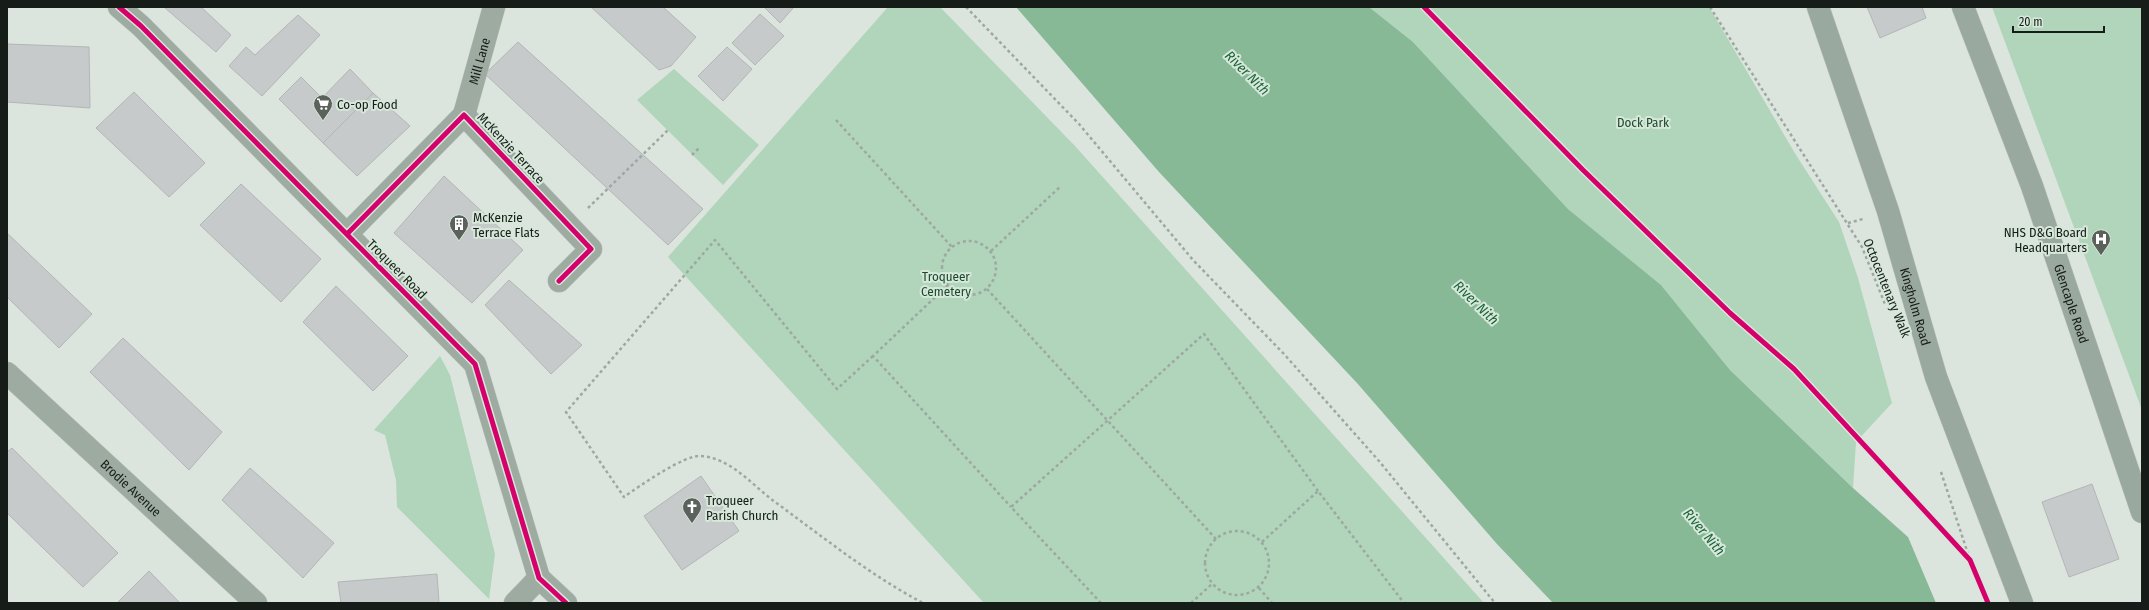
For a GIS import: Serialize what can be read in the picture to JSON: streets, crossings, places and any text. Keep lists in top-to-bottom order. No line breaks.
{"streets":{"main road":["Glencaple Road","Kingholm Road"],"street":["Mill Lane","McKenzie Terrace","Troqueer Road","Brodie Avenue"],"path":["Octocentenary Walk"]},"crossings":[["Mill Lane","McKenzie Terrace"],["McKenzie Terrace","Troqueer Road"]],"water":["River Nith"],"parks":["Dock Park","Troqueer Cemetery"],"places":{"supermarket":["Co-op Food"],"building":["McKenzie Terrace Flats"],"hospital":["NHS D&G Board Headquarters"],"church":["Troqueer Parish Church"]},"scale_bar":"20 m"}
